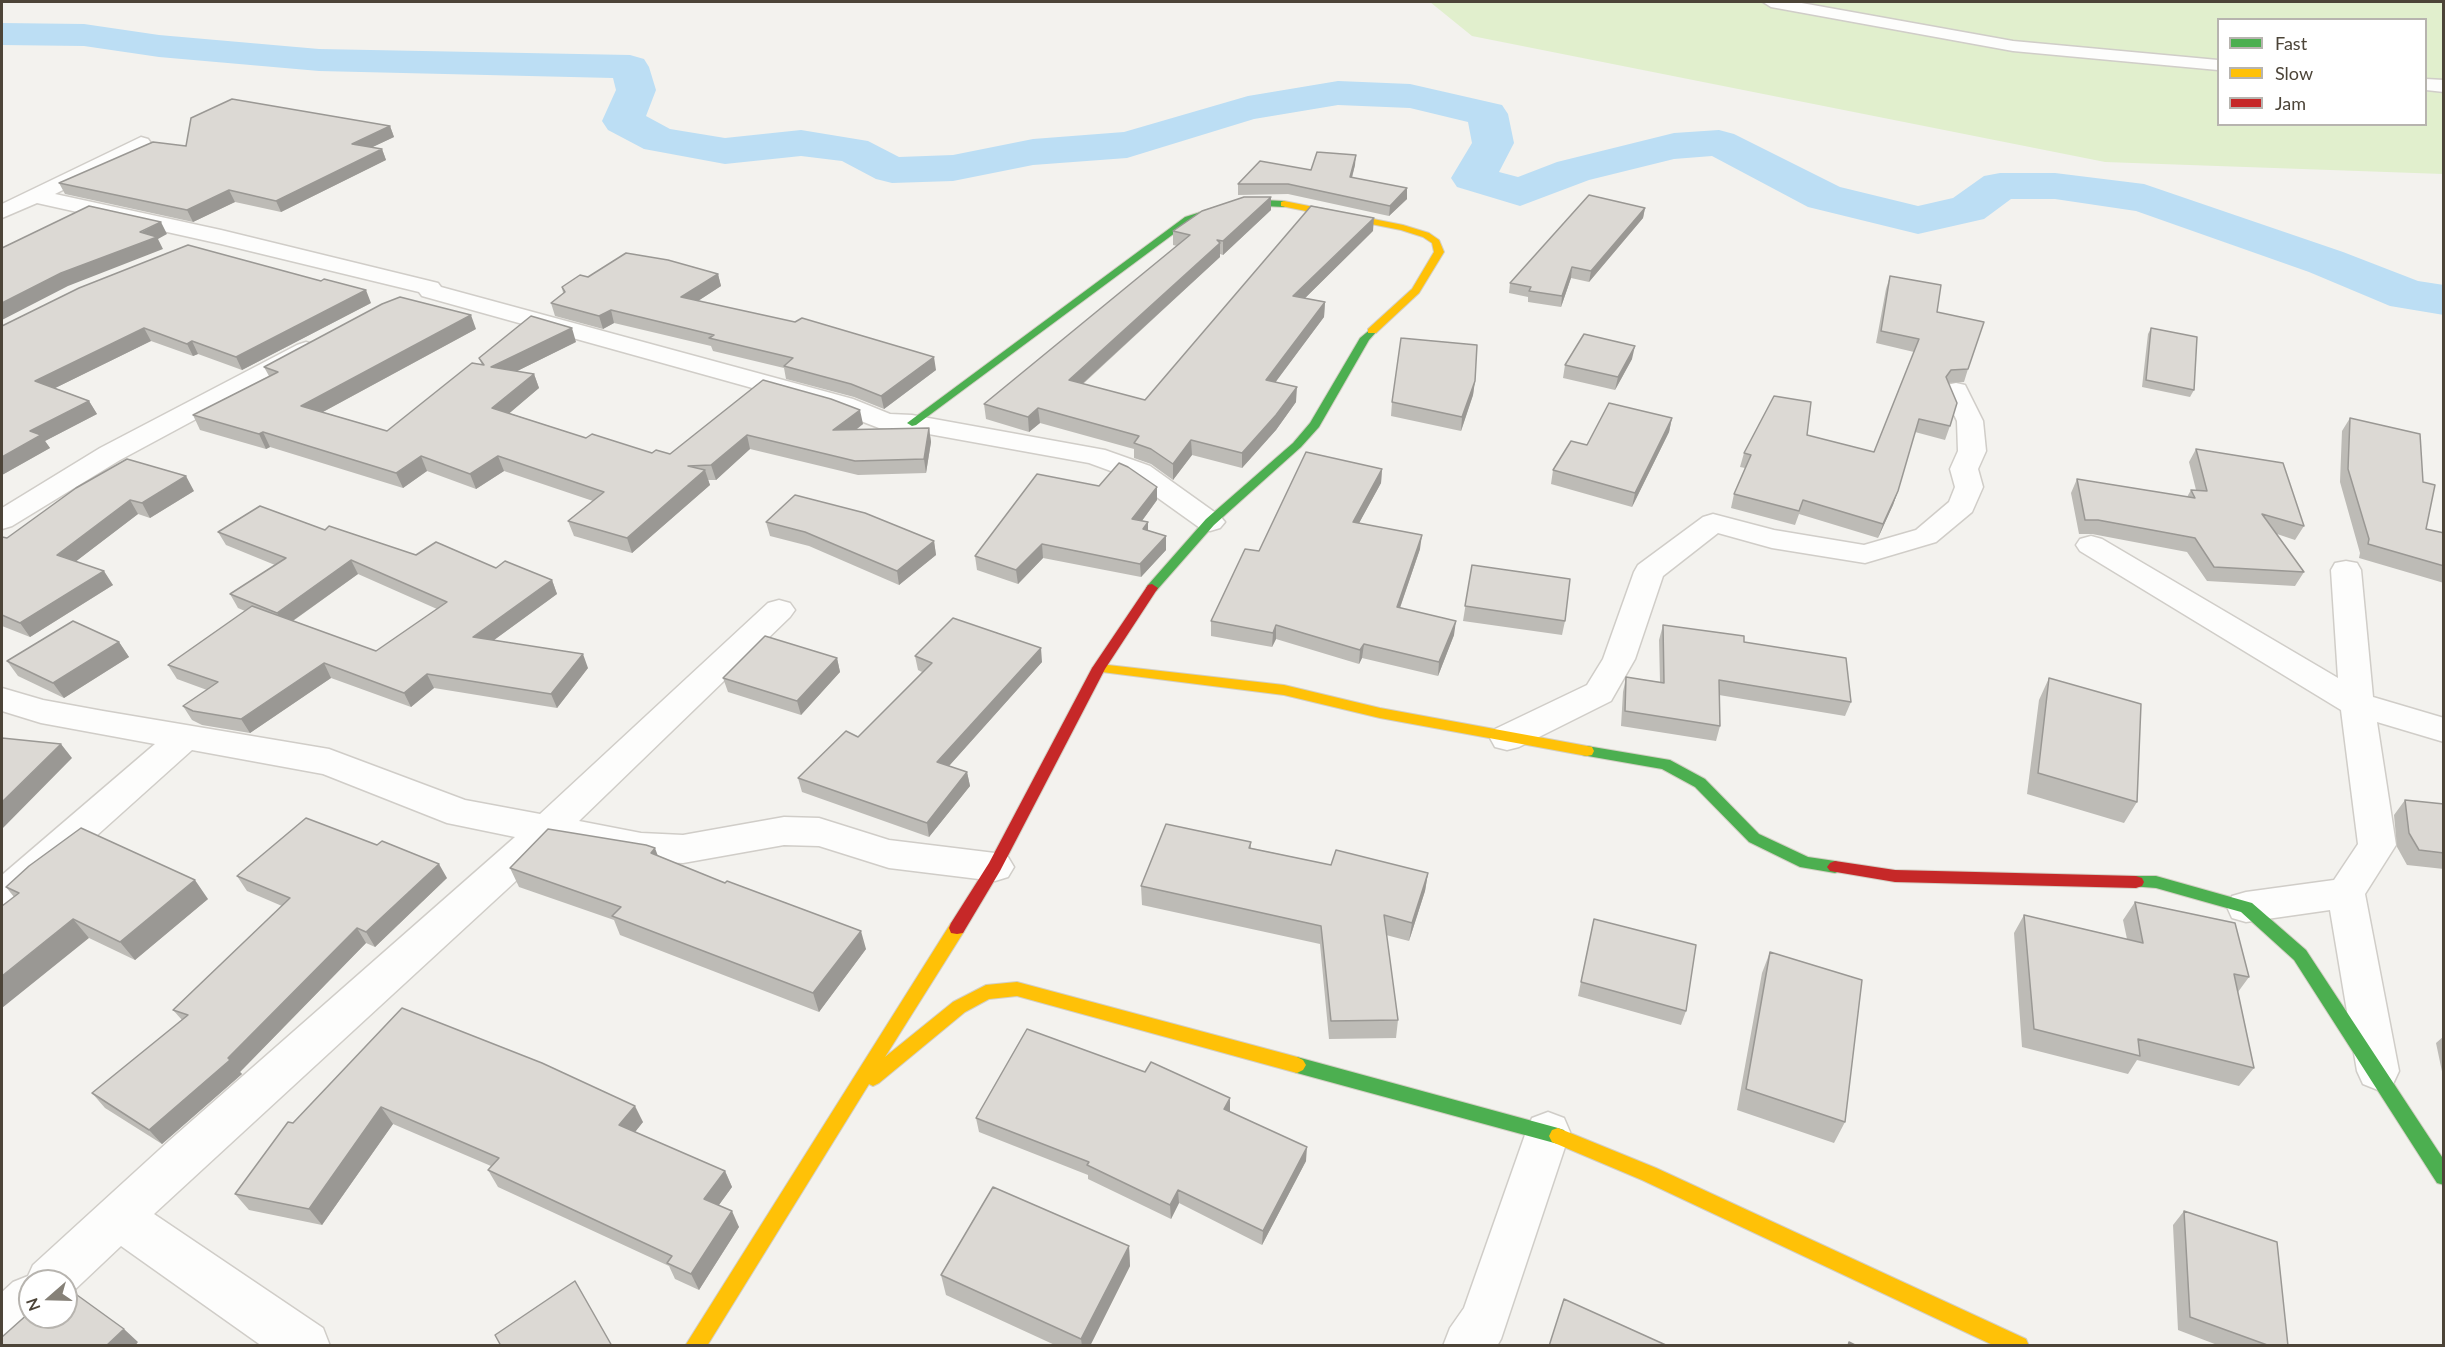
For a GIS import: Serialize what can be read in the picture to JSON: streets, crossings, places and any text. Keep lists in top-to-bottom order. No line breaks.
{"legend":["Fast","Slow","Jam"],"north":"left"}
